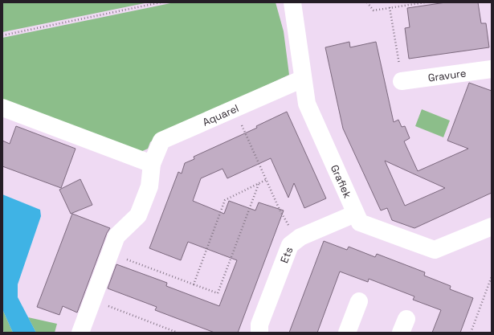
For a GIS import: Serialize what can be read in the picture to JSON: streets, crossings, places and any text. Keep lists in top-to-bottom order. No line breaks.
{"streets":{"street":["Gravure","Aquarel","Grafiek","Ets"]},"crossings":[["Aquarel","Grafiek"],["Grafiek","Ets"]]}
